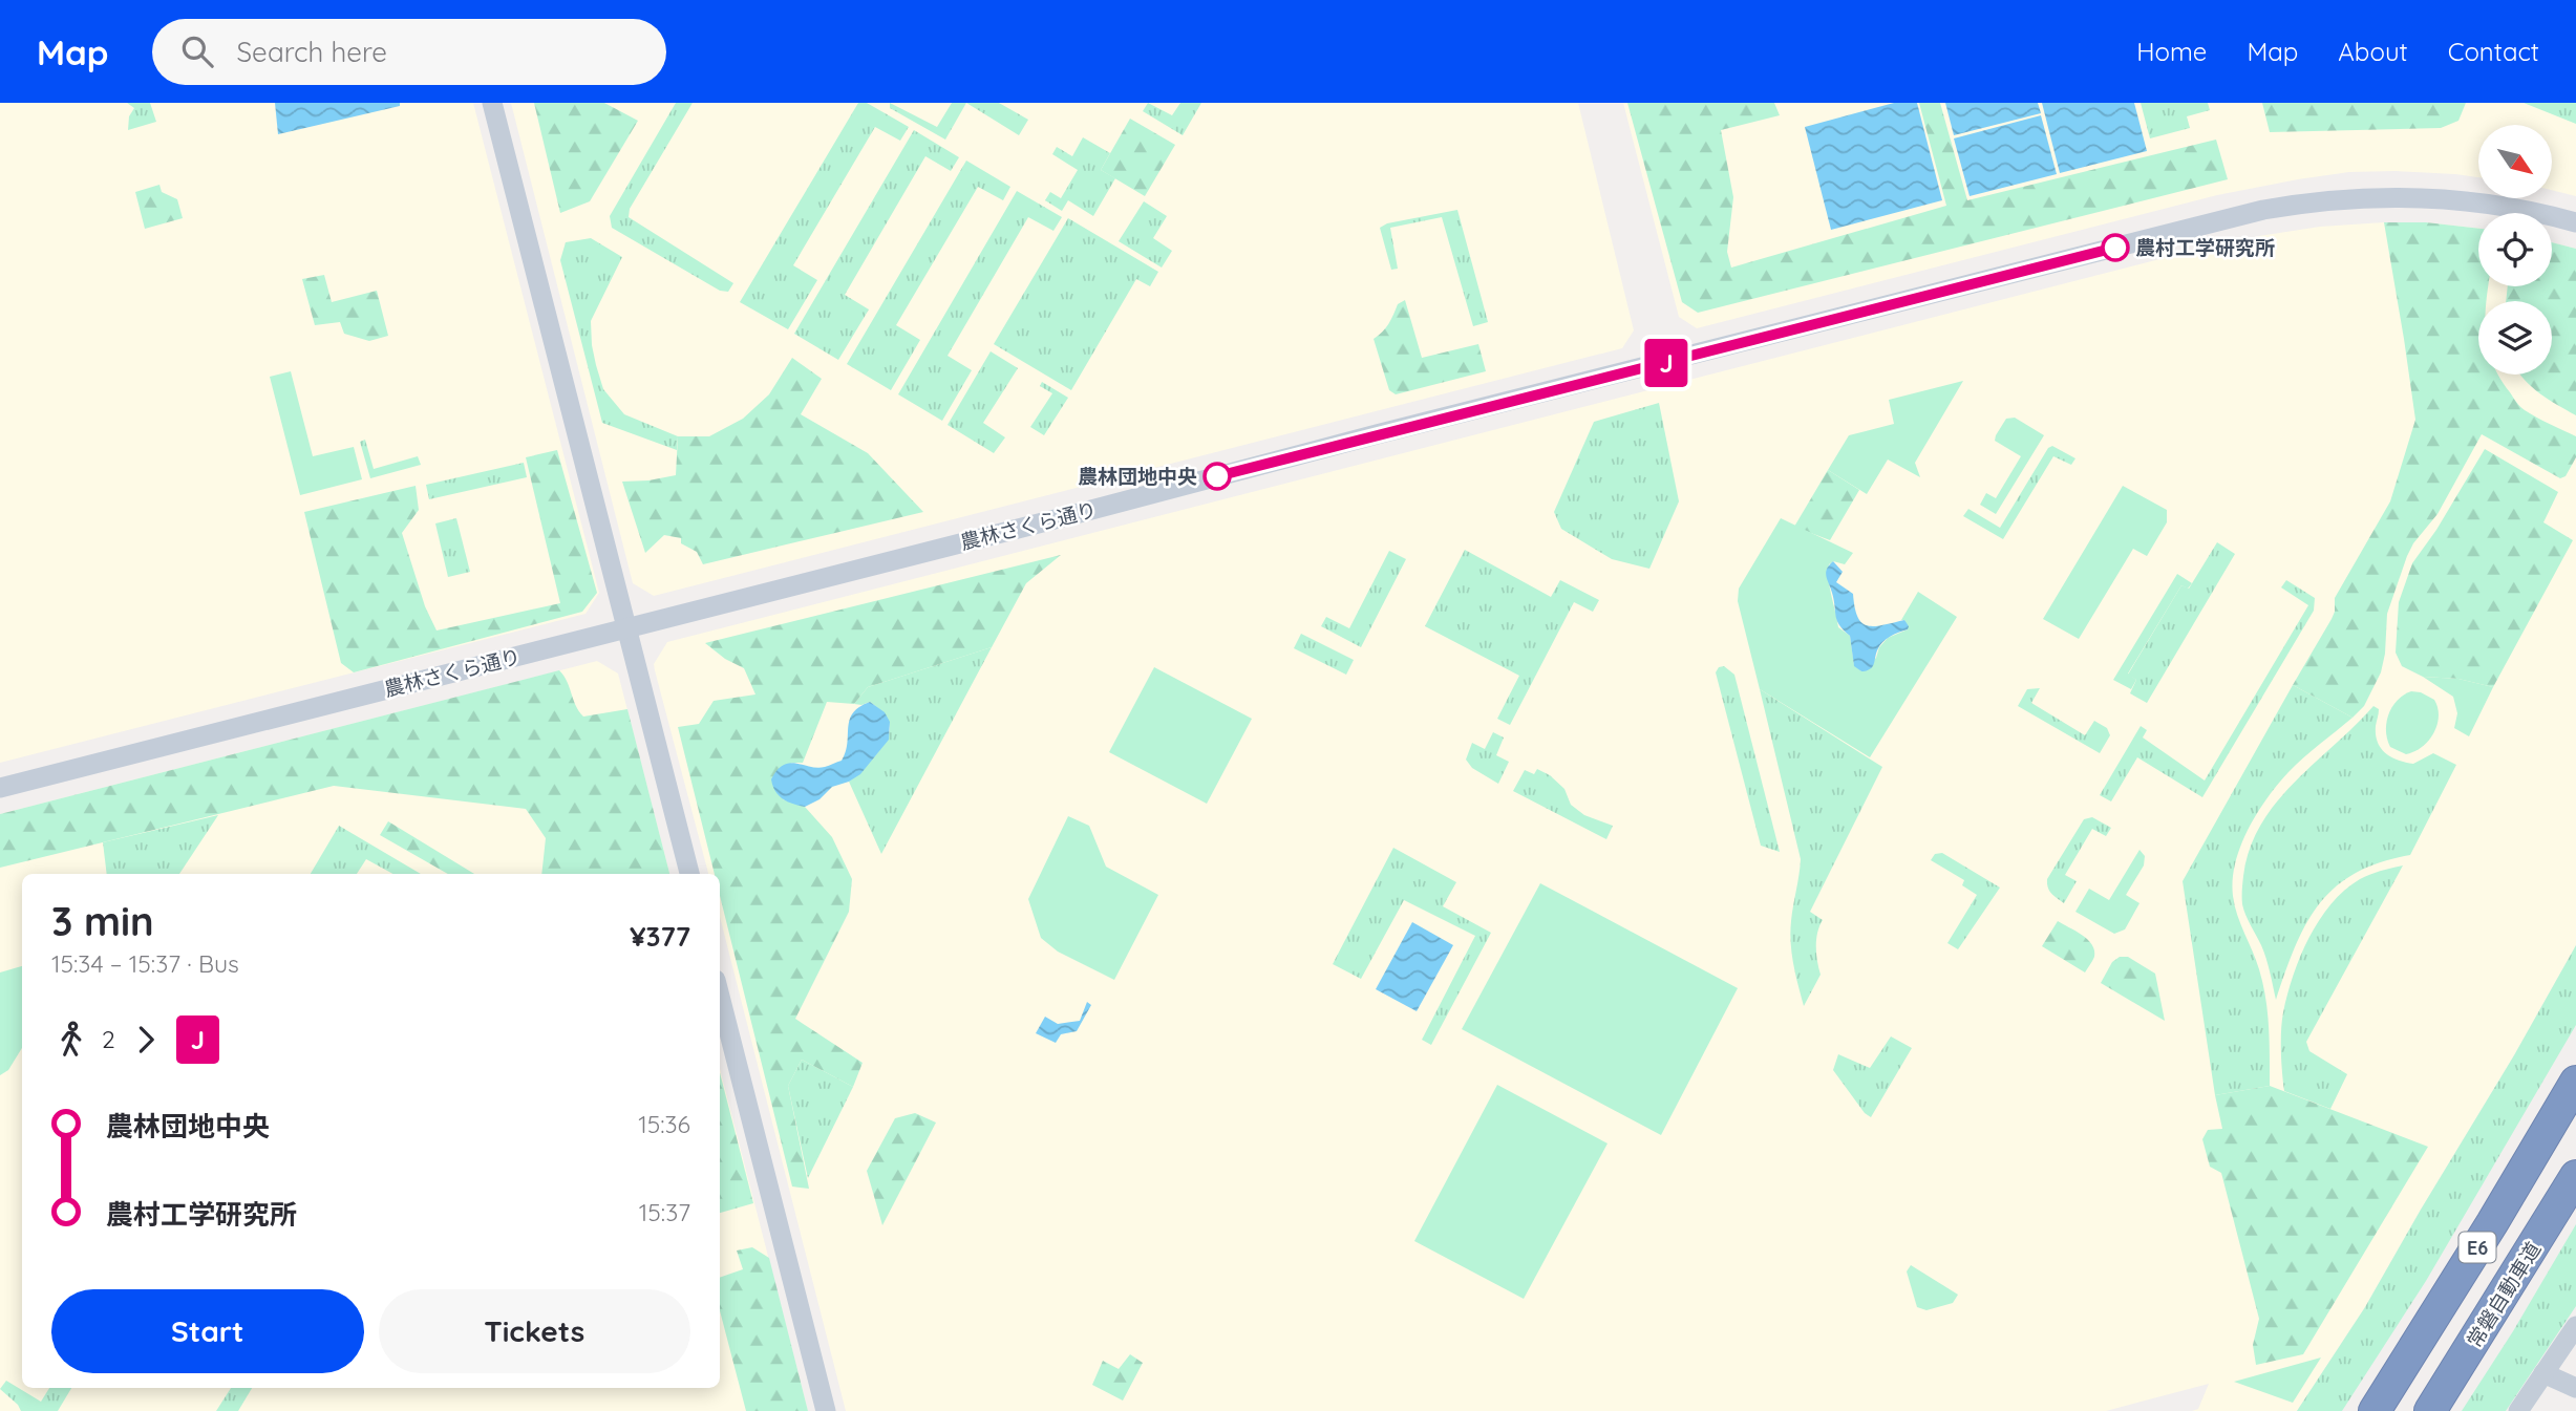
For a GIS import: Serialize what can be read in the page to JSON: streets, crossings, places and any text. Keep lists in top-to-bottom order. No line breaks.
{"streets":{"highway":["E6","常磐自動車道"],"street":["農林さくら通り"]},"places":["農村工学研究所","農林団地中央"],"lines":["bus line J"],"north":"bottom right","page":{"header":"Map","search":"Search here","nav":["Home","Map","About","Contact"],"on_map":"J","heading":["3 min","15:34 – 15:37 · Bus","¥377"],"legs":["2","J"],"list":[{"name":"農林団地中央","value":"15:36"},{"name":"農村工学研究所","value":"15:37"}],"buttons":["Start","Tickets"]}}
